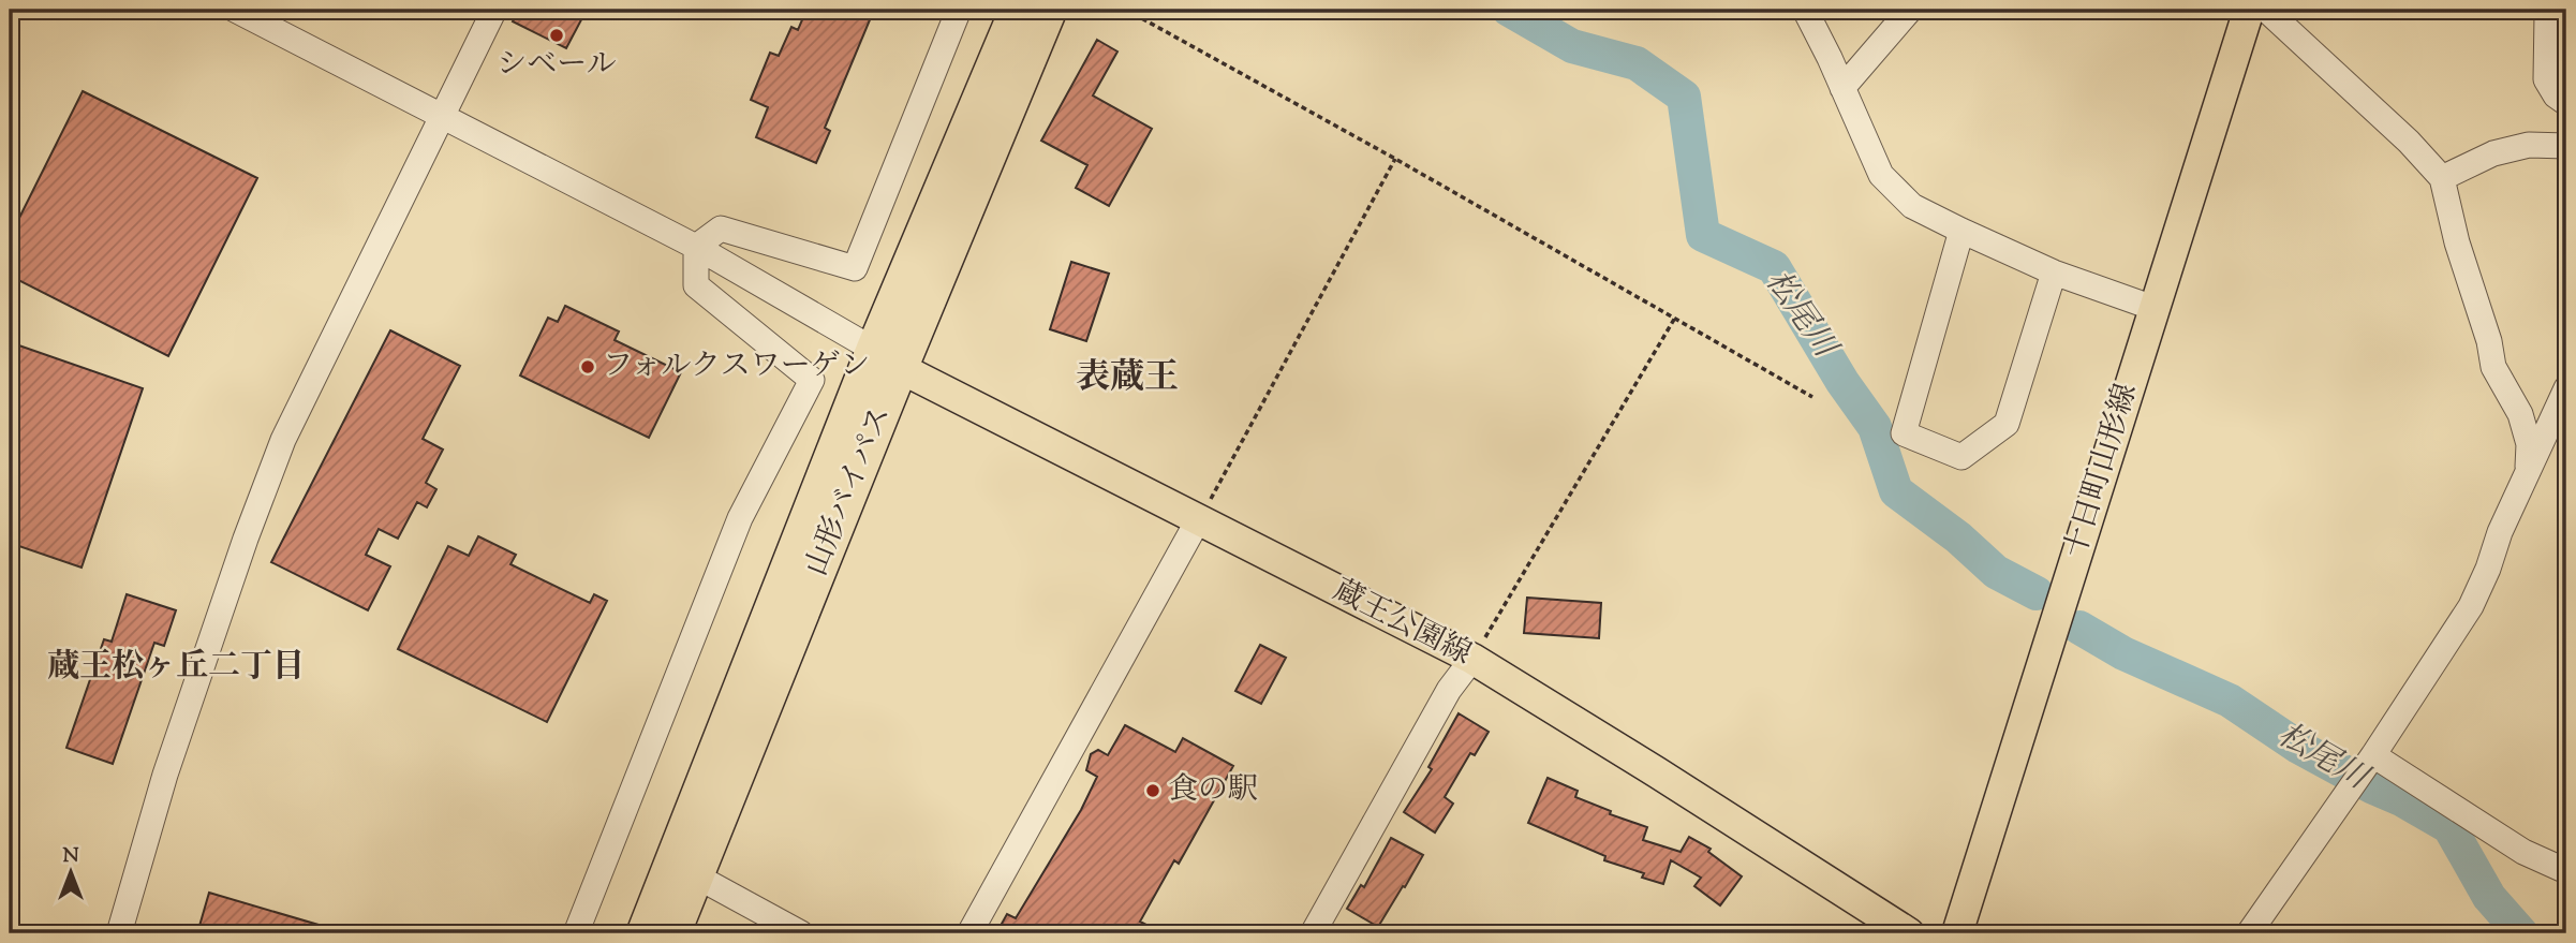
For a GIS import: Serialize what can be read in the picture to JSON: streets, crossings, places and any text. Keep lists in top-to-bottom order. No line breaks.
{"streets":{"highway":["山形バイパス"],"main road":["十日町山形線","蔵王公園線"]},"crossings":[["山形バイパス","蔵王公園線"]],"districts":["表蔵王","蔵王松ヶ丘二丁目"],"water":["松尾川"],"places":["シベール","フォルクスワーゲン","食の駅"],"north":"top"}
